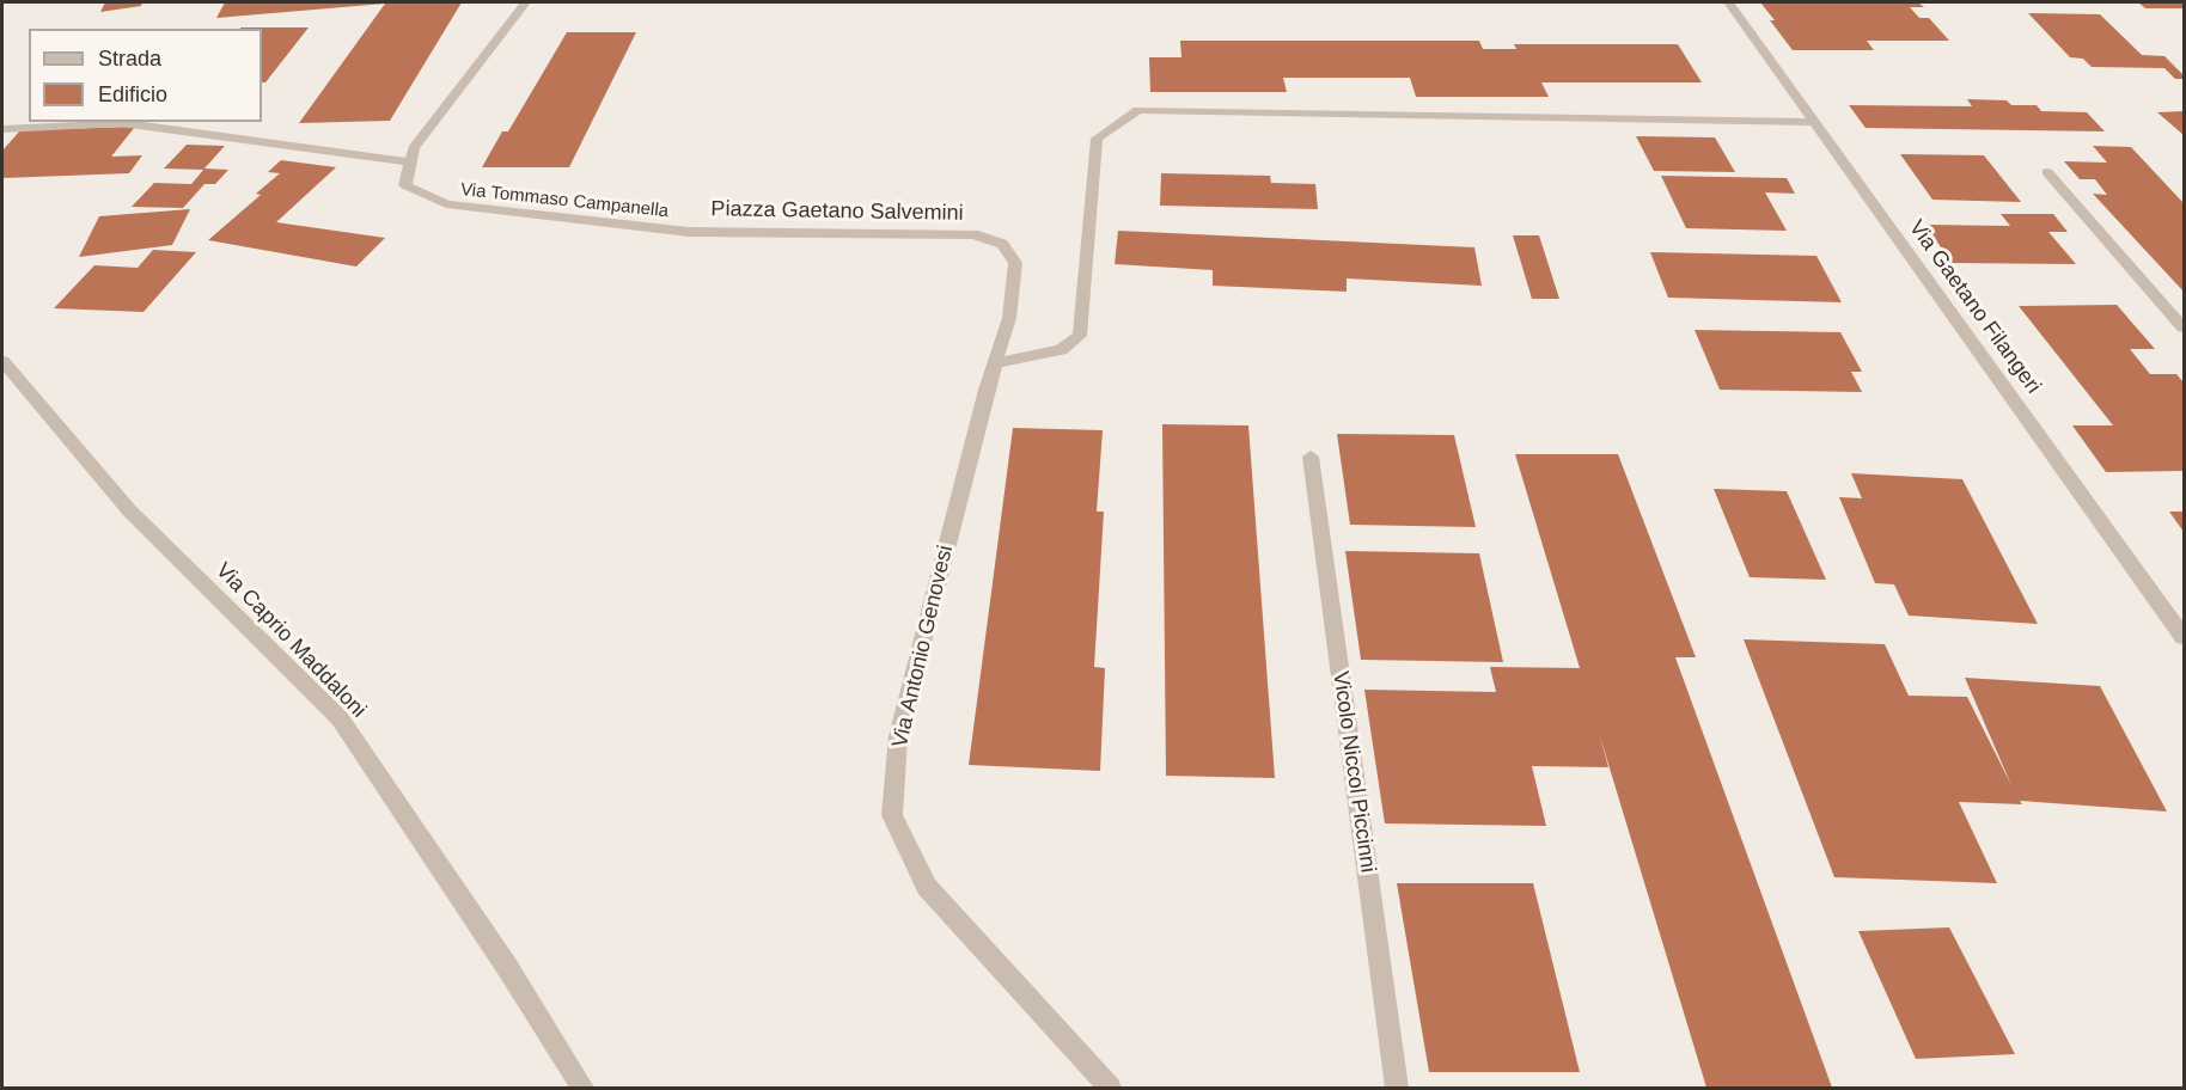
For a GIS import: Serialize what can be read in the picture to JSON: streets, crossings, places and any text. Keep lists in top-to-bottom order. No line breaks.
{"streets":{"street":["Via Tommaso Campanella","Piazza Gaetano Salvemini","Via Gaetano Filangeri","Via Caprio Maddaloni","Via Antonio Genovesi","Vicolo Niccol Piccinni"]},"crossings":[["Via Tommaso Campanella","Piazza Gaetano Salvemini"],["Piazza Gaetano Salvemini","Via Antonio Genovesi"]],"legend":["Strada","Edificio"]}
